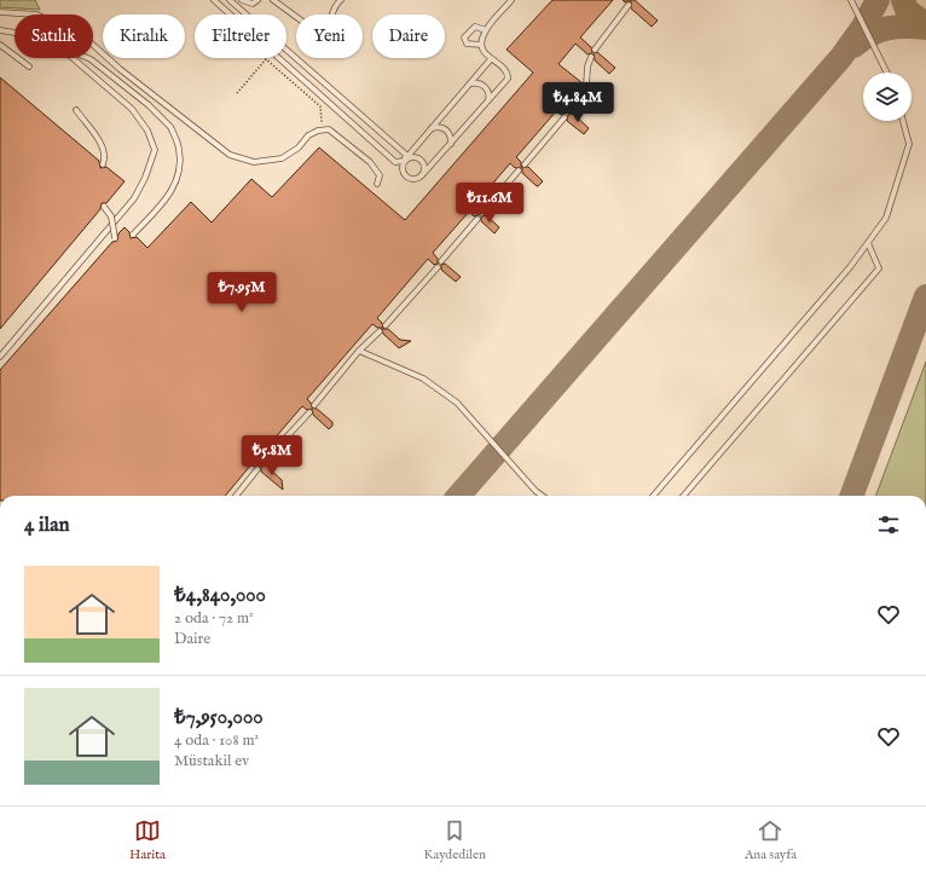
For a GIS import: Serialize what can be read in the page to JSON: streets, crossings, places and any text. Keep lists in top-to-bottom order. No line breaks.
{"page":{"chip":["Satılık","Kiralık","Filtreler","Yeni","Daire"],"price":["₺4.84M","₺11.6M","₺7.95M","₺5.8M"],"heading":"4 ilan","list":[{"name":"₺4,840,000","note":"2 oda · 72 m² · Daire"},{"name":"₺7,950,000","note":"4 oda · 108 m² · Müstakil ev"}],"tabs":["Harita","Kaydedilen","Ana sayfa"]}}
